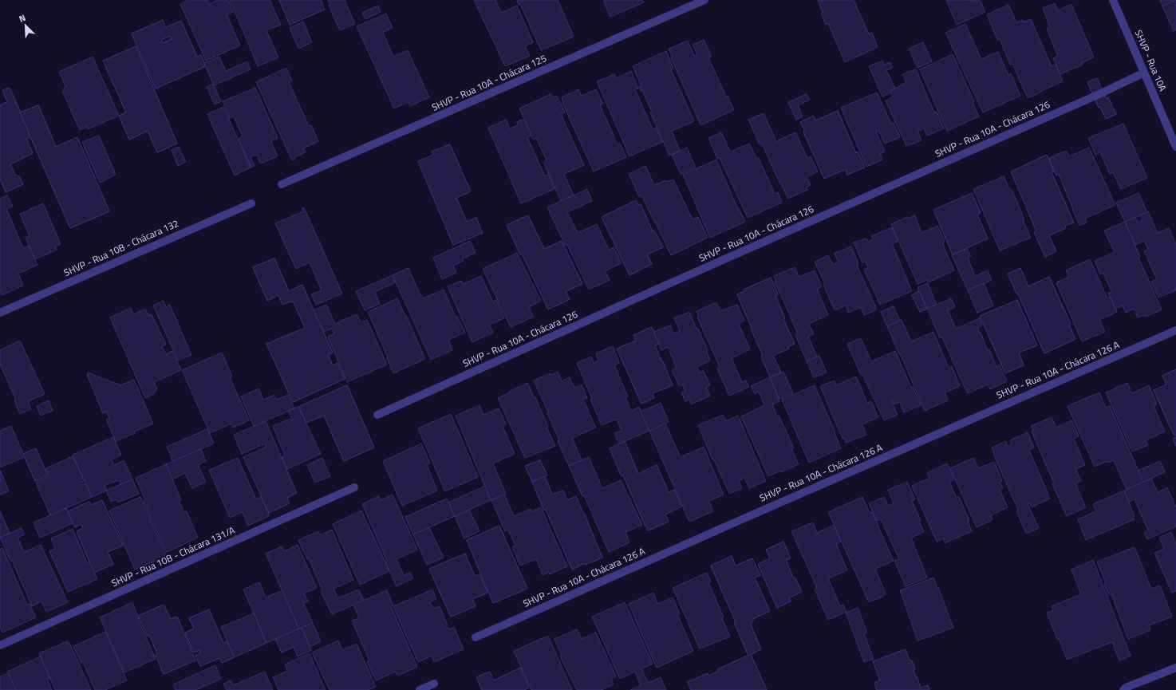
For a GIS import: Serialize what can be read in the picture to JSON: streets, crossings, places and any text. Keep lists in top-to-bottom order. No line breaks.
{"streets":{"street":["SHVP - Rua 10A","SHVP - Rua 10A - Chácara 125","SHVP - Rua 10A - Chácara 126","SHVP - Rua 10B - Chácara 132","SHVP - Rua 10A - Chácara 126 A","SHVP - Rua 10B - Chácara 131/A"]},"crossings":[["SHVP - Rua 10A","SHVP - Rua 10A - Chácara 126"]],"north":"top left"}
